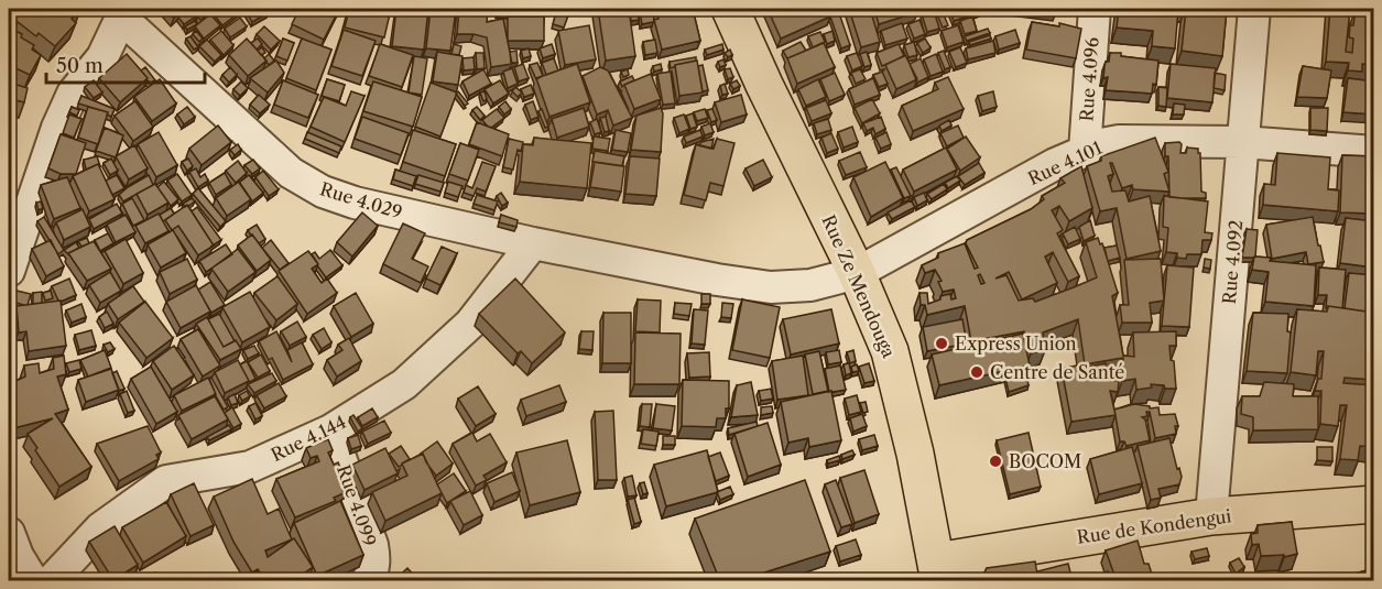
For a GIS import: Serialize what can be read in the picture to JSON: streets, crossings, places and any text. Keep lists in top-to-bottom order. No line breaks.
{"streets":{"main road":["Rue Ze Mendouga","Rue de Kondengui"],"street":["Rue 4.096","Rue 4.101","Rue 4.029","Rue 4.092","Rue 4.144","Rue 4.099"]},"crossings":[["Rue 4.096","Rue 4.101"],["Rue 4.101","Rue 4.029"],["Rue 4.101","Rue 4.092"],["Rue 4.101","Rue Ze Mendouga"],["Rue 4.029","Rue Ze Mendouga"],["Rue 4.029","Rue 4.144"],["Rue 4.092","Rue de Kondengui"],["Rue Ze Mendouga","Rue de Kondengui"],["Rue 4.144","Rue 4.099"]],"places":["Express Union","Centre de Santé","BOCOM"],"scale_bar":"50 m"}
